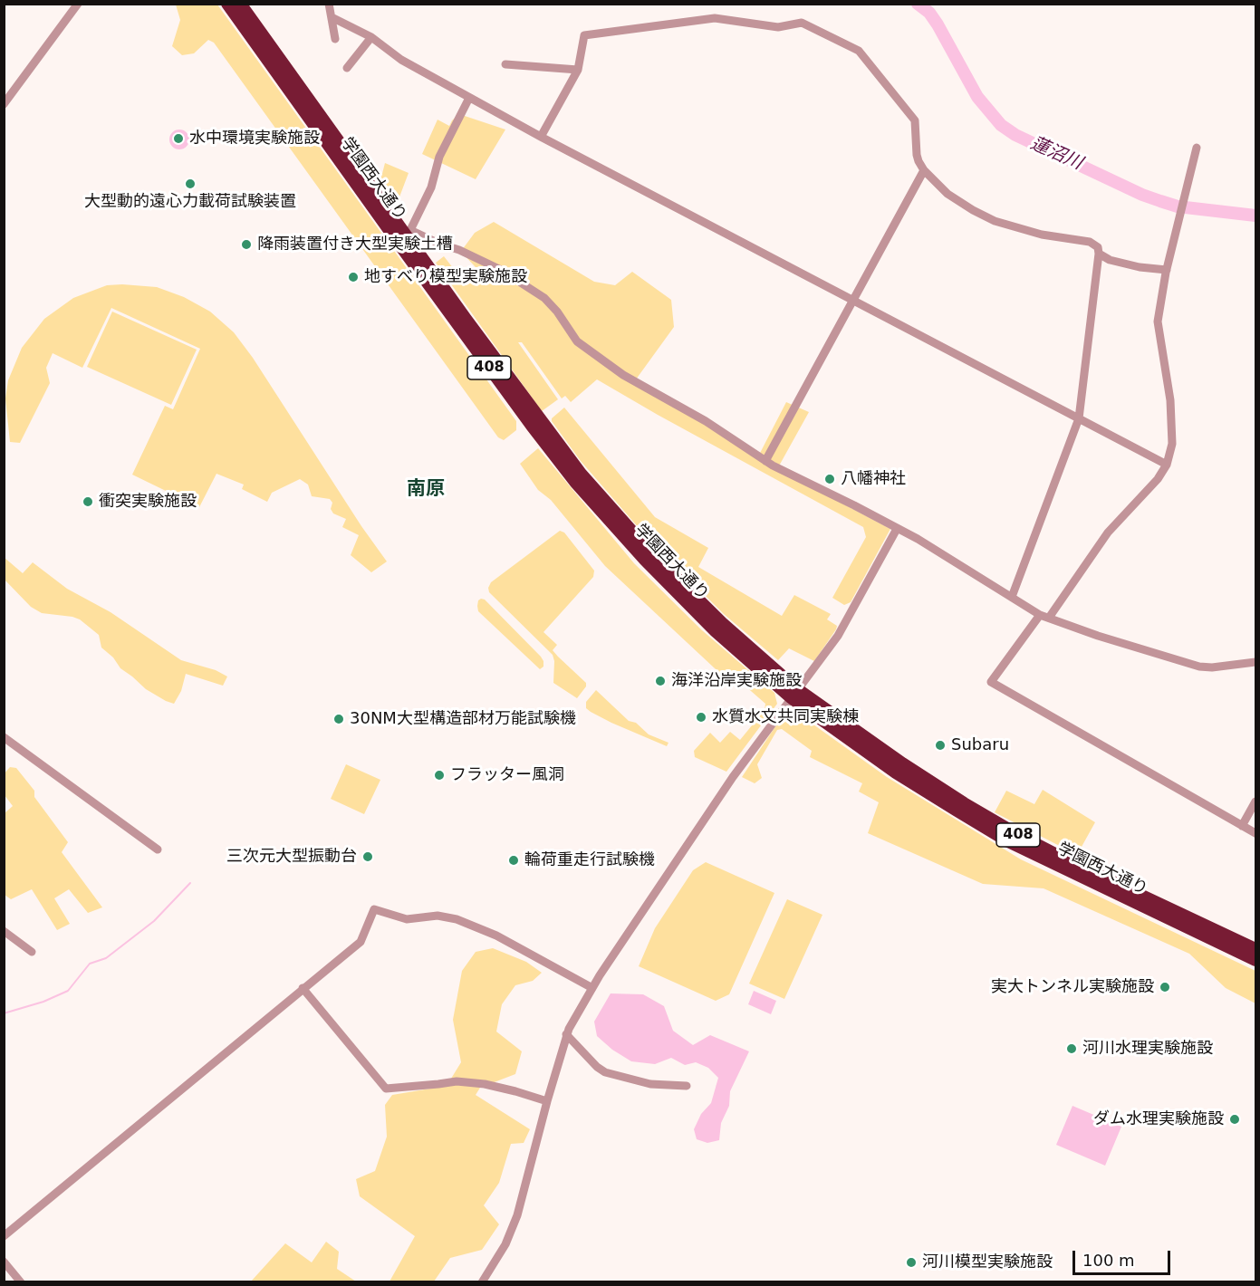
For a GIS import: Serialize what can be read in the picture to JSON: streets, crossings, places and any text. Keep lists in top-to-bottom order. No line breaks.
{"streets":{"highway":["学園西大通り","408"]},"districts":["南原"],"water":["蓮沼川"],"places":["水中環境実験施設","大型動的遠心力載荷試験装置","降雨装置付き大型実験土槽","地すべり模型実験施設","八幡神社","衝突実験施設","海洋沿岸実験施設","水質水文共同実験棟","30NM大型構造部材万能試験機","Subaru","フラッター風洞","三次元大型振動台","輪荷重走行試験機","実大トンネル実験施設","河川水理実験施設","ダム水理実験施設","河川模型実験施設"],"scale_bar":"100 m"}
